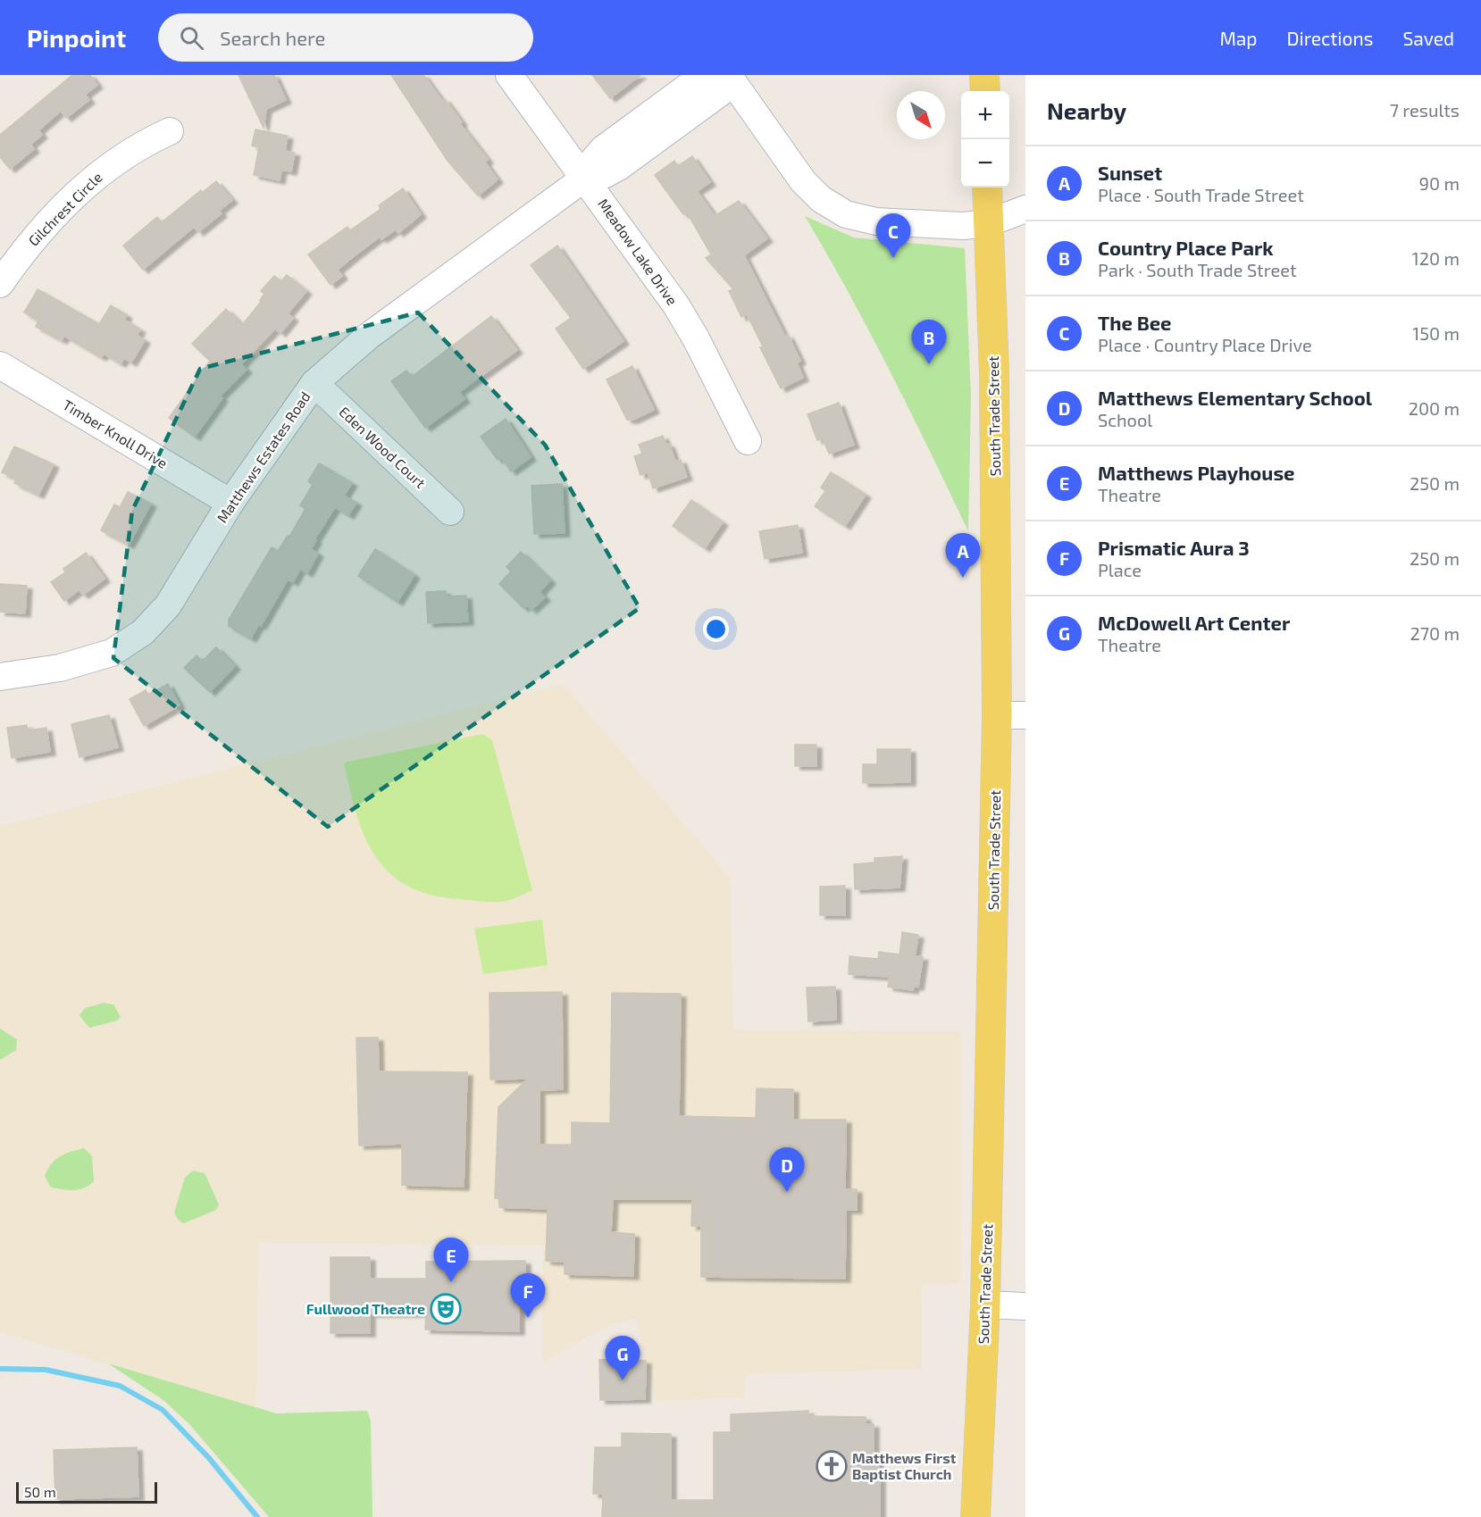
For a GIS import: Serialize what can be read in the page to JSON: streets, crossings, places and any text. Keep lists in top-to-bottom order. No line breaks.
{"streets":{"main road":["South Trade Street"],"street":["Gilchrest Circle","Meadow Lake Drive","Timber Knoll Drive","Eden Wood Court","Matthews Estates Road"]},"crossings":[["Meadow Lake Drive","Matthews Estates Road"],["Timber Knoll Drive","Matthews Estates Road"],["Eden Wood Court","Matthews Estates Road"]],"places":{"theatre":["Fullwood Theatre"],"church":["Matthews First Baptist Church"]},"scale_bar":"50 m","north":"bottom right","page":{"header":"Pinpoint","search":"Search here","nav":["Map","Directions","Saved"],"heading":["Nearby","7 results"],"map_buttons":["+","−"],"list":[{"mark":"A","name":"Sunset","note":"Place · South Trade Street","value":"90 m"},{"mark":"B","name":"Country Place Park","note":"Park · South Trade Street","value":"120 m"},{"mark":"C","name":"The Bee","note":"Place · Country Place Drive","value":"150 m"},{"mark":"D","name":"Matthews Elementary School","note":"School","value":"200 m"},{"mark":"E","name":"Matthews Playhouse","note":"Theatre","value":"250 m"},{"mark":"F","name":"Prismatic Aura 3","note":"Place","value":"250 m"},{"mark":"G","name":"McDowell Art Center","note":"Theatre","value":"270 m"}],"pins":["C","B","A","D","E","F","G"],"scale":"50 m"}}
